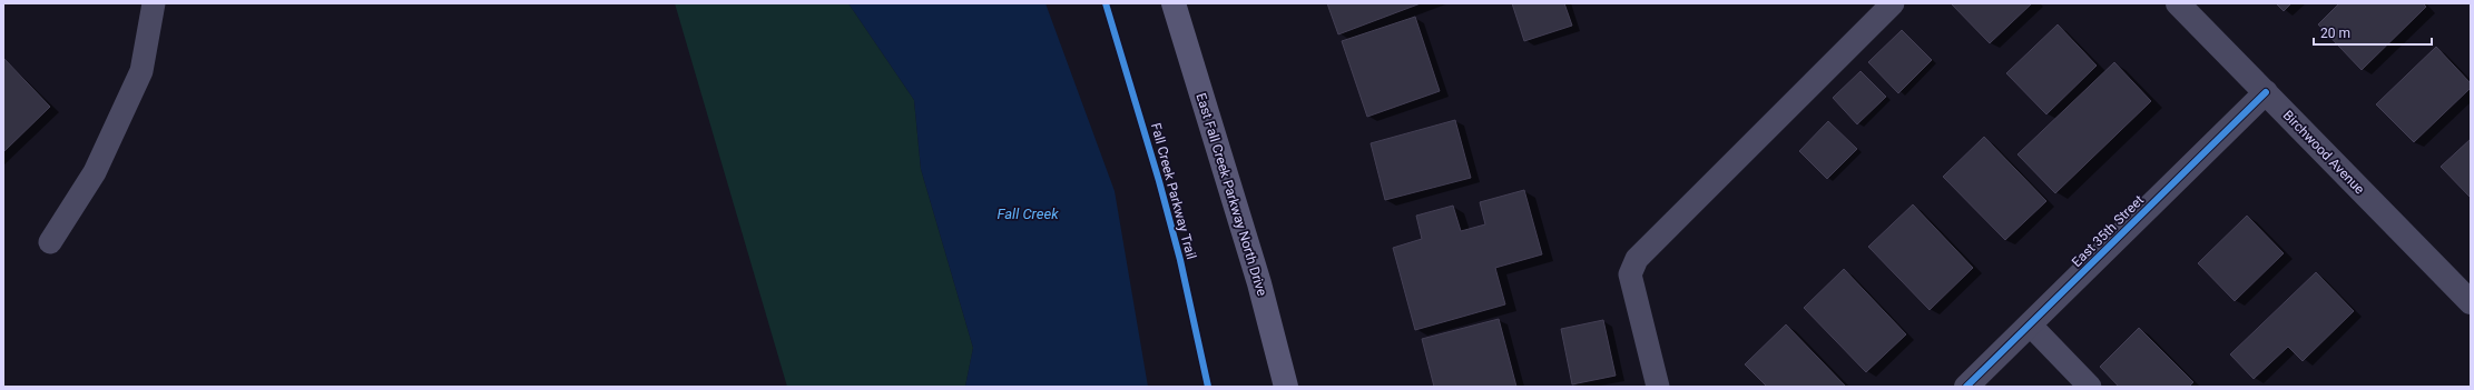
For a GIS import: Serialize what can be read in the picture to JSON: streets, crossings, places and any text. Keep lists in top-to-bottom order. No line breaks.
{"streets":{"main road":["East Fall Creek Parkway North Drive"],"street":["Birchwood Avenue","East 35th Street"],"cycle path":["Fall Creek Parkway Trail"]},"crossings":[["Birchwood Avenue","East 35th Street"]],"water":["Fall Creek"],"scale_bar":"20 m"}
